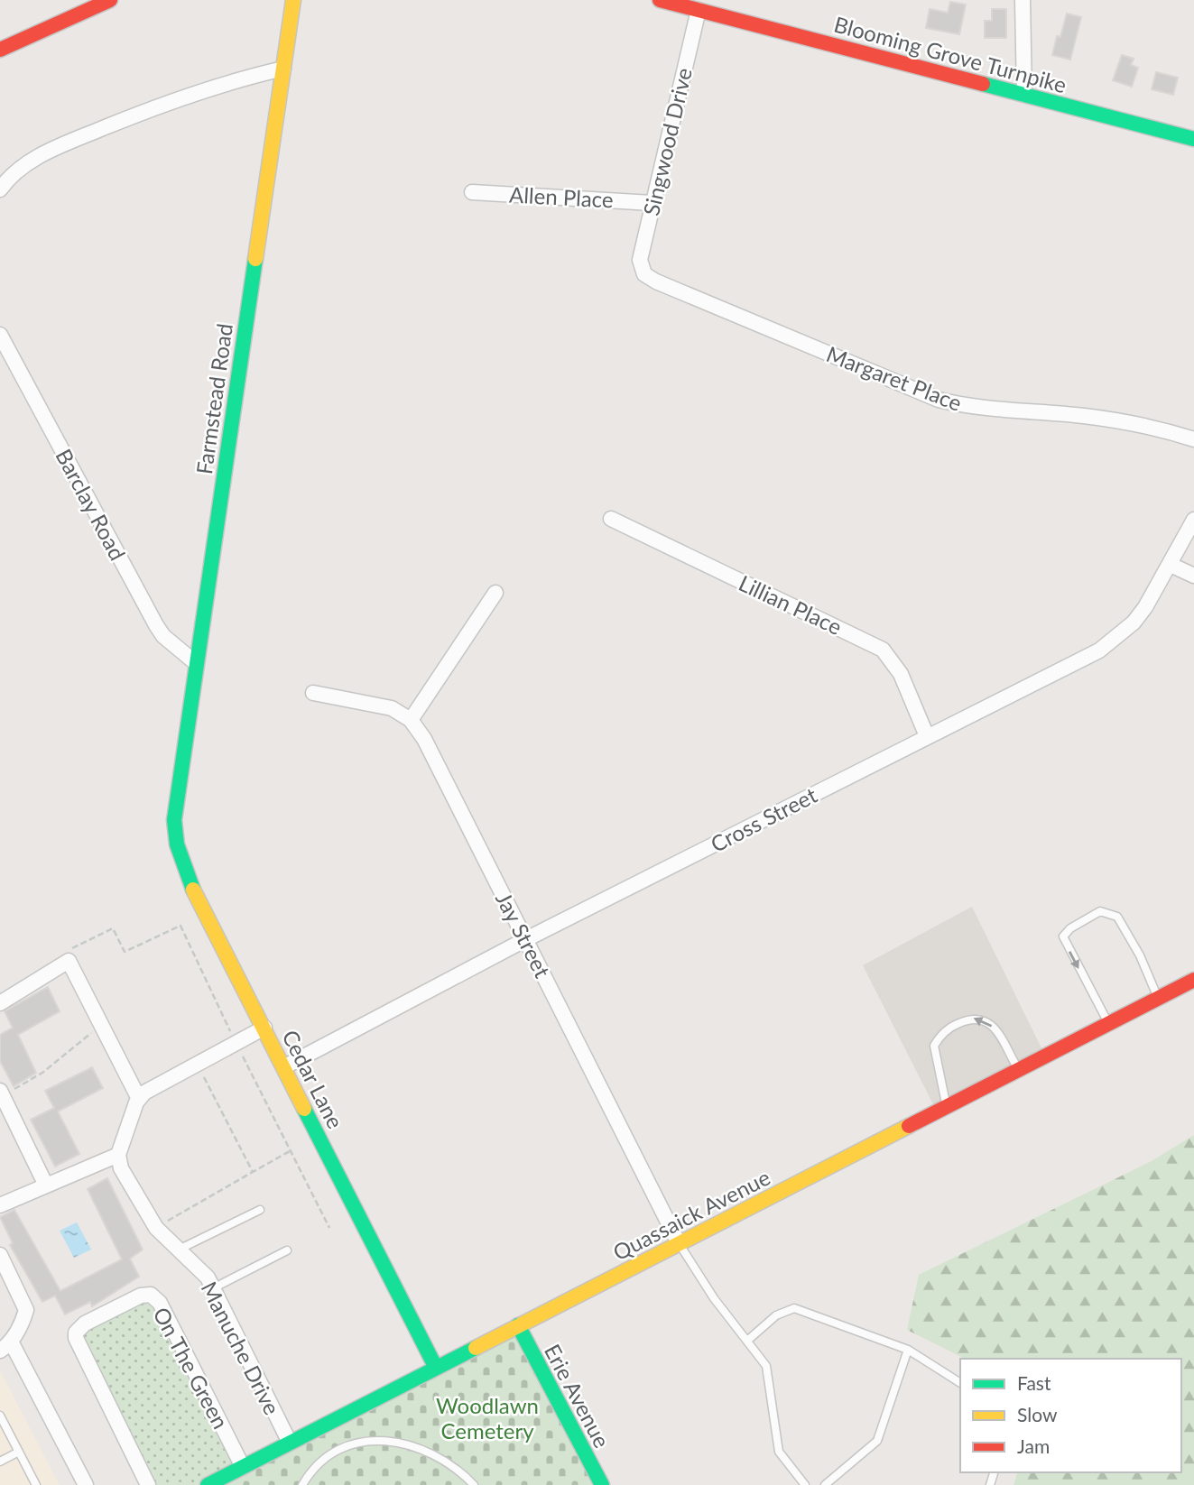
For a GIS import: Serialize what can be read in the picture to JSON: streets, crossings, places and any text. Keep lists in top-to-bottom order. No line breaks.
{"streets":{"street":["Blooming Grove Turnpike","Singwood Drive","Allen Place","Margaret Place","Farmstead Road","Barclay Road","Lillian Place","Cross Street","Jay Street","Cedar Lane","Quassaick Avenue","Manuche Drive","On The Green","Erie Avenue"]},"crossings":[["Blooming Grove Turnpike","Singwood Drive"],["Singwood Drive","Allen Place"],["Singwood Drive","Margaret Place"],["Farmstead Road","Barclay Road"],["Farmstead Road","Cedar Lane"],["Lillian Place","Cross Street"],["Cross Street","Jay Street"],["Cross Street","Cedar Lane"],["Jay Street","Quassaick Avenue"],["Cedar Lane","Quassaick Avenue"],["Quassaick Avenue","Manuche Drive"],["Quassaick Avenue","On The Green"],["Quassaick Avenue","Erie Avenue"]],"parks":["Woodlawn Cemetery"],"legend":["Fast","Slow","Jam"]}
